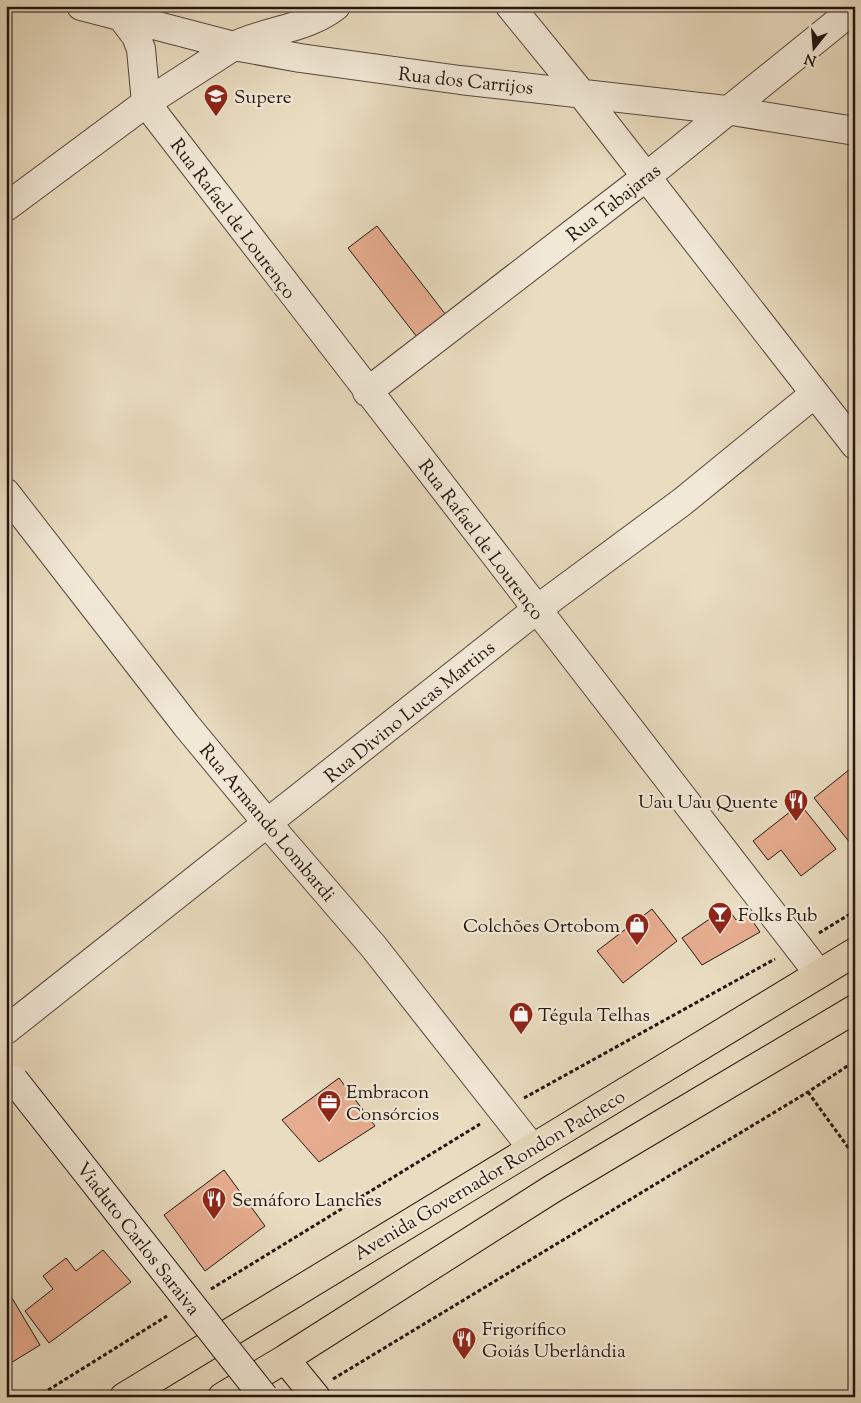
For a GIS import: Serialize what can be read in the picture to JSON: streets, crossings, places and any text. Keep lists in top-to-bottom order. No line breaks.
{"streets":{"main road":["Avenida Governador Rondon Pacheco"],"street":["Rua dos Carrijos","Rua Tabajaras","Rua Rafael de Lourenço","Rua Divino Lucas Martins","Rua Armando Lombardi","Viaduto Carlos Saraiva"]},"crossings":[["Rua dos Carrijos","Rua Tabajaras"],["Rua Tabajaras","Rua Rafael de Lourenço"],["Rua Rafael de Lourenço","Rua Divino Lucas Martins"],["Rua Rafael de Lourenço","Avenida Governador Rondon Pacheco"],["Rua Divino Lucas Martins","Rua Armando Lombardi"],["Rua Armando Lombardi","Avenida Governador Rondon Pacheco"]],"places":{"school or university":["Supere"],"restaurant":["Uau Uau Quente","Semáforo Lanches","Frigorífico Goiás Uberlândia"],"bar":["Folks Pub"],"shop":["Colchões Ortobom","Tégula Telhas"],"office":["Embracon Consórcios"]},"north":"bottom"}
